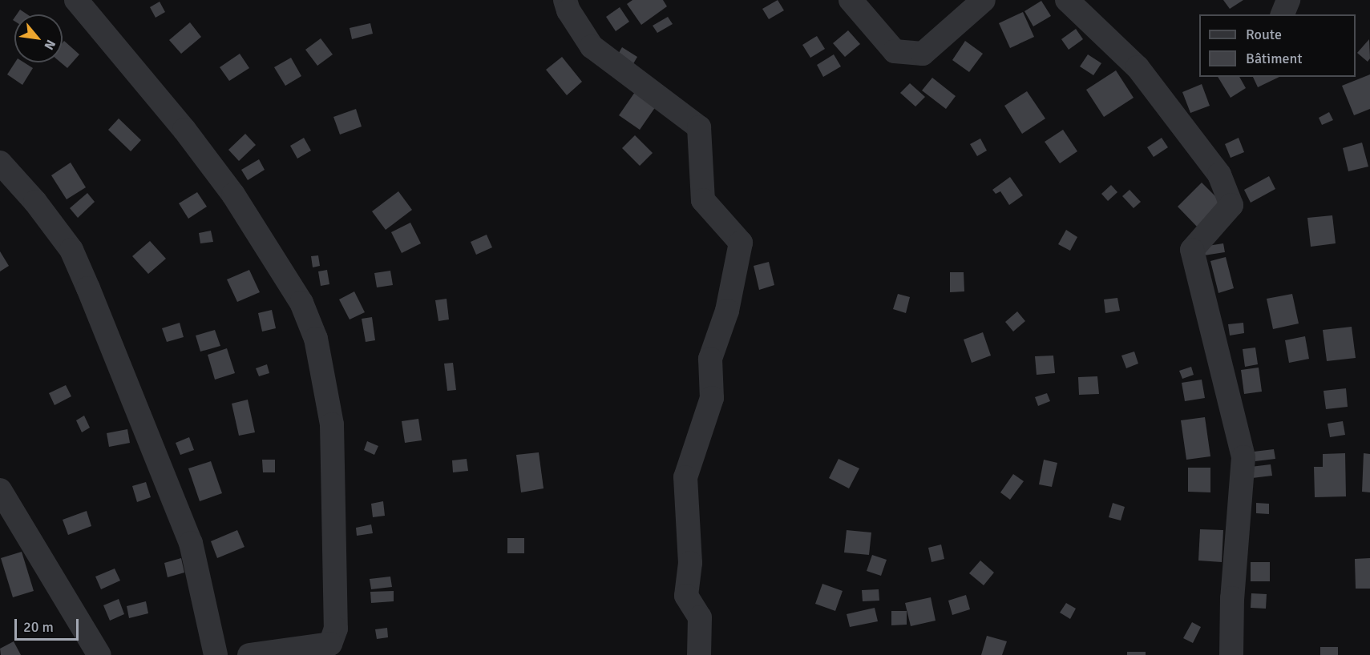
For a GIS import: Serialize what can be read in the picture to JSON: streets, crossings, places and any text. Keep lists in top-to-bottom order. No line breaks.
{"legend":["Route","Bâtiment"],"scale_bar":"20 m","north":"bottom right"}
